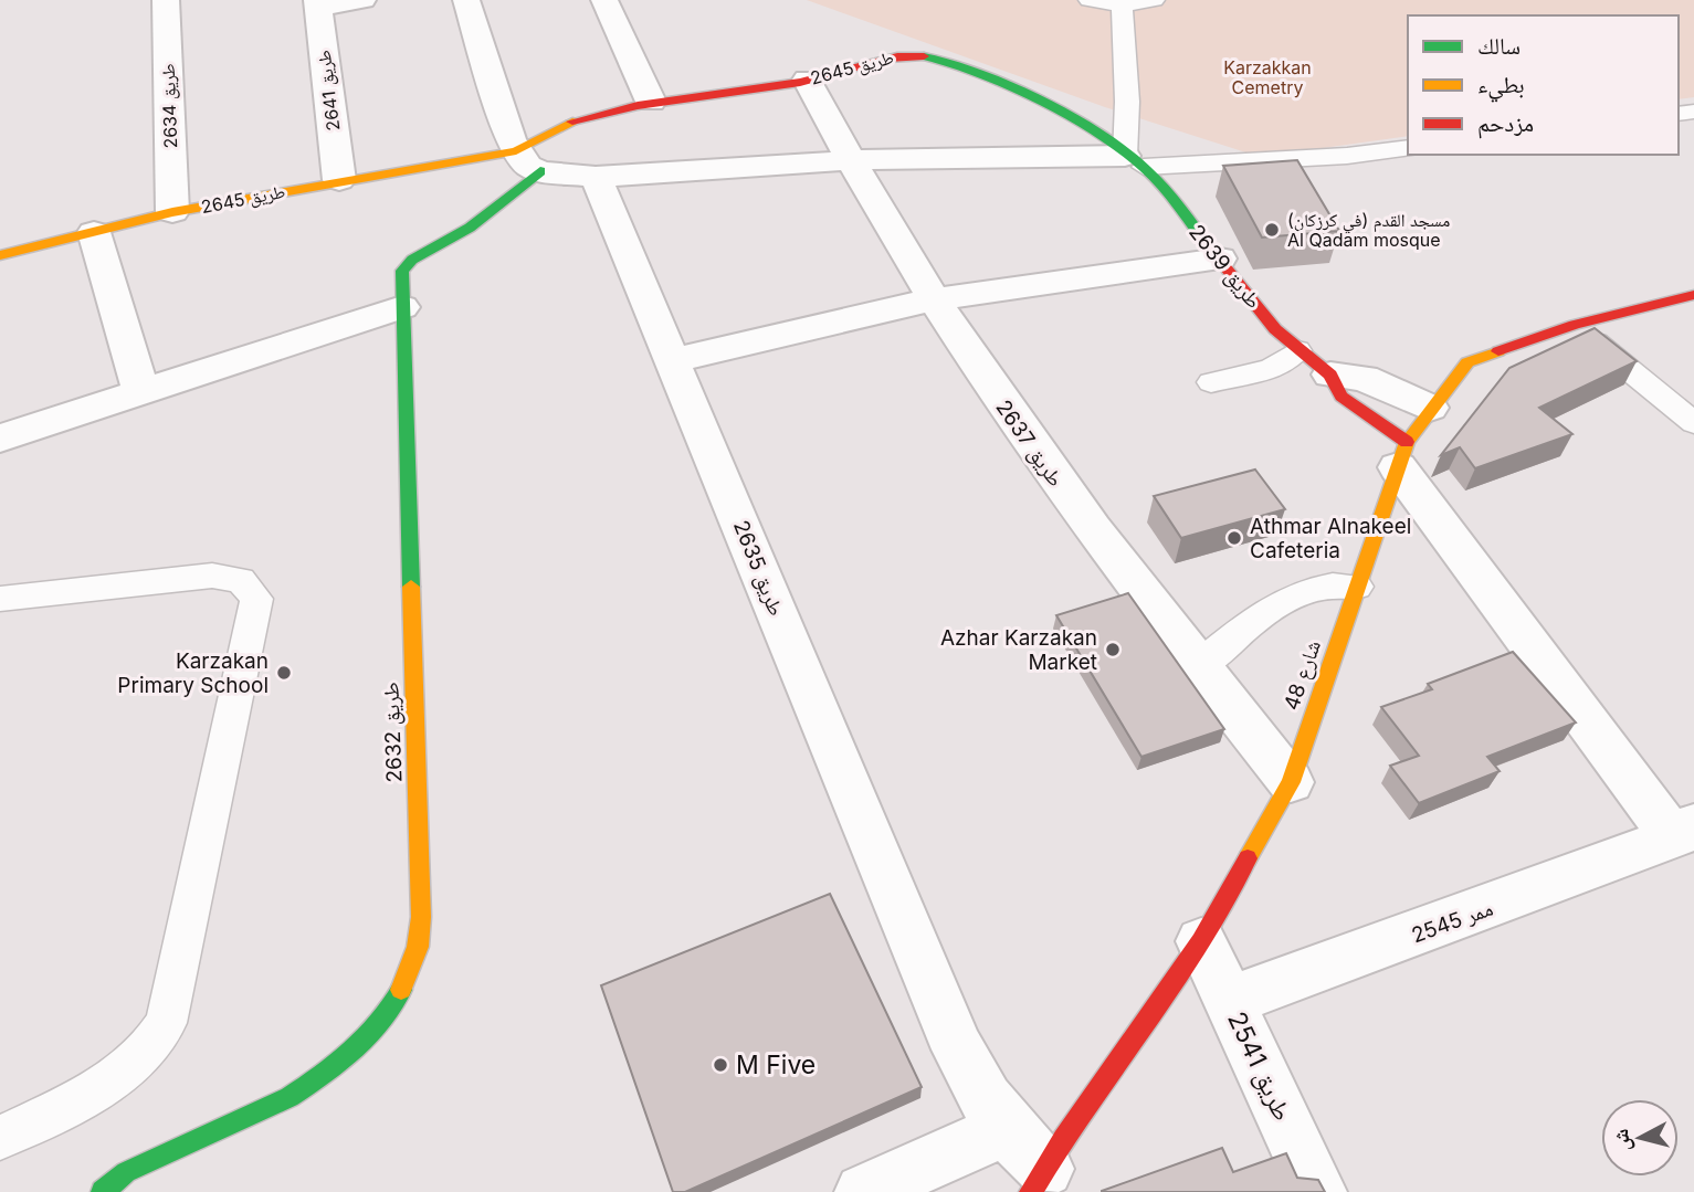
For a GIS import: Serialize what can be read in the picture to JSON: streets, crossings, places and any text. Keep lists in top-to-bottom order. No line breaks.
{"streets":{"street":["طريق 2645","طريق 2641","طريق 2634","طريق 2639","طريق 2637","طريق 2635","شارع 48","طريق 2632","ممر 2545","طريق 2541"]},"crossings":[["طريق 2645","طريق 2641"],["طريق 2645","طريق 2634"],["طريق 2645","طريق 2639"],["طريق 2645","طريق 2637"],["طريق 2639","شارع 48"],["طريق 2639","ممر 2545"],["طريق 2637","شارع 48"],["طريق 2635","شارع 48"],["شارع 48","ممر 2545"],["شارع 48","طريق 2541"],["ممر 2545","طريق 2541"]],"parks":["Karzakkan Cemetry"],"places":["مسجد القدم (في كرزكان) Al Qadam mosque","Athmar Alnakeel Cafeteria","Azhar Karzakan Market","Karzakan Primary School","M Five"],"legend":["سالك","بطيء","مزدحم"],"north":"left"}
